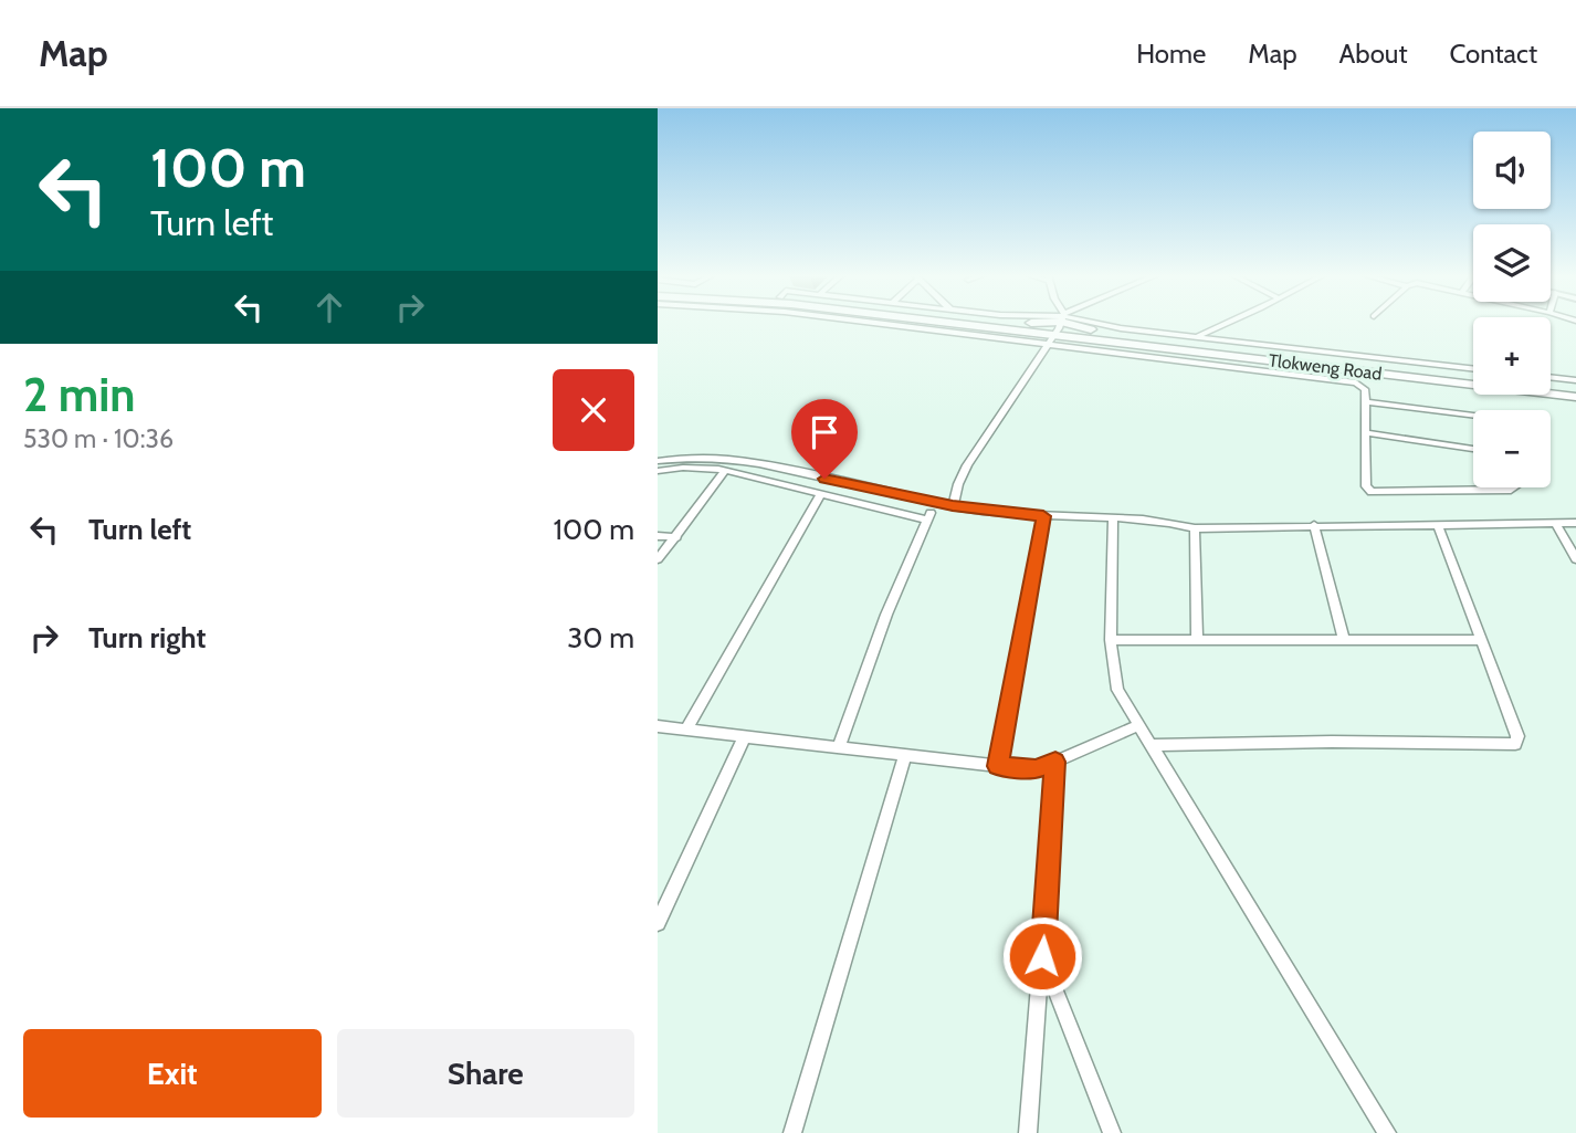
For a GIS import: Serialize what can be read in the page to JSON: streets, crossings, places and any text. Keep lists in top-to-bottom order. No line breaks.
{"streets":{"main road":["Tlokweng Road"]},"page":{"header":"Map","nav":["Home","Map","About","Contact"],"turn":["100 m","Turn left"],"map_buttons":["+","−"],"heading":["2 min","530 m · 10:36"],"list":[{"name":"Turn left","value":"100 m"},{"name":"Turn right","value":"30 m"}],"buttons":["Exit","Share"]}}
